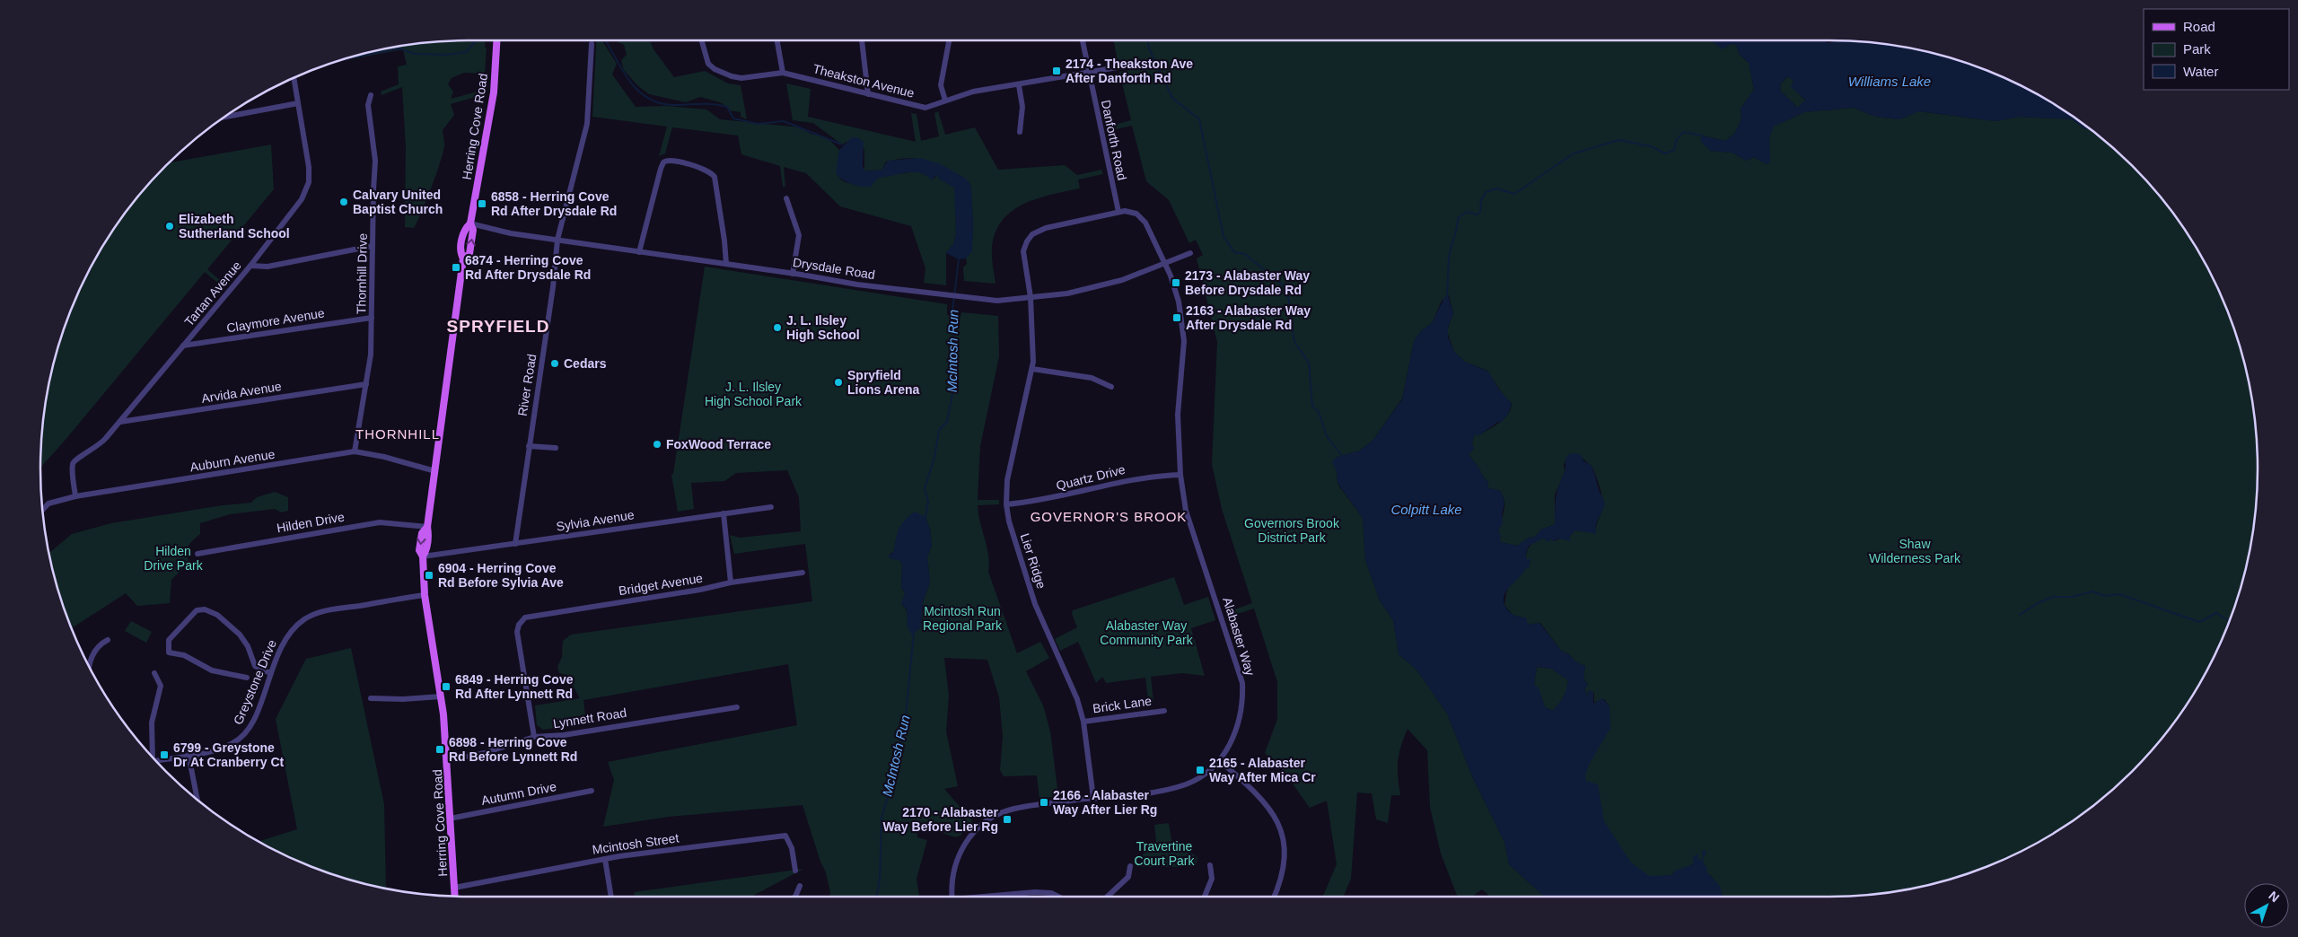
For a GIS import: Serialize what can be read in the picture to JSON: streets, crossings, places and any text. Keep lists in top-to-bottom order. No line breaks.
{"streets":{"main road":["Herring Cove Road"],"street":["Theakston Avenue","Danforth Road","Drysdale Road","Thornhill Drive","Tartan Avenue","Claymore Avenue","River Road","Arvida Avenue","Auburn Avenue","Quartz Drive","Sylvia Avenue","Hilden Drive","Lier Ridge","Bridget Avenue","Alabaster Way","Greystone Drive","Brick Lane","Lynnett Road","Autumn Drive","Mcintosh Street"]},"crossings":[["Theakston Avenue","Danforth Road"],["Herring Cove Road","Drysdale Road"],["Herring Cove Road","Auburn Avenue"],["Herring Cove Road","Sylvia Avenue"],["Herring Cove Road","Hilden Drive"],["Herring Cove Road","Greystone Drive"],["Herring Cove Road","Lynnett Road"],["Herring Cove Road","Autumn Drive"],["Herring Cove Road","Mcintosh Street"],["Danforth Road","Lier Ridge"],["Danforth Road","Alabaster Way"],["Drysdale Road","River Road"],["Drysdale Road","Lier Ridge"],["Drysdale Road","Alabaster Way"],["Thornhill Drive","Claymore Avenue"],["Thornhill Drive","Arvida Avenue"],["Thornhill Drive","Auburn Avenue"],["Tartan Avenue","Claymore Avenue"],["Tartan Avenue","Arvida Avenue"],["Tartan Avenue","Auburn Avenue"],["River Road","Sylvia Avenue"],["Quartz Drive","Lier Ridge"],["Quartz Drive","Alabaster Way"],["Lier Ridge","Alabaster Way"],["Lier Ridge","Brick Lane"],["Bridget Avenue","Lynnett Road"]],"districts":["SPRYFIELD","THORNHILL","GOVERNOR'S BROOK"],"water":["Williams Lake","McIntosh Run","Colpitt Lake"],"parks":["J. L. Ilsley High School Park","Governors Brook District Park","Shaw Wilderness Park","Hilden Drive Park","Mcintosh Run Regional Park","Alabaster Way Community Park","Travertine Court Park"],"places":{"transit":["2174 - Theakston Ave After Danforth Rd","6858 - Herring Cove Rd After Drysdale Rd","6874 - Herring Cove Rd After Drysdale Rd","2173 - Alabaster Way Before Drysdale Rd","2163 - Alabaster Way After Drysdale Rd","6904 - Herring Cove Rd Before Sylvia Ave","6849 - Herring Cove Rd After Lynnett Rd","6898 - Herring Cove Rd Before Lynnett Rd","6799 - Greystone Dr At Cranberry Ct","2165 - Alabaster Way After Mica Cr","2166 - Alabaster Way After Lier Rg","2170 - Alabaster Way Before Lier Rg"],"other":["Calvary United Baptist Church","Elizabeth Sutherland School","J. L. Ilsley High School","Cedars","Spryfield Lions Arena","FoxWood Terrace"]},"legend":["Road","Park","Water"],"north":"top right"}
